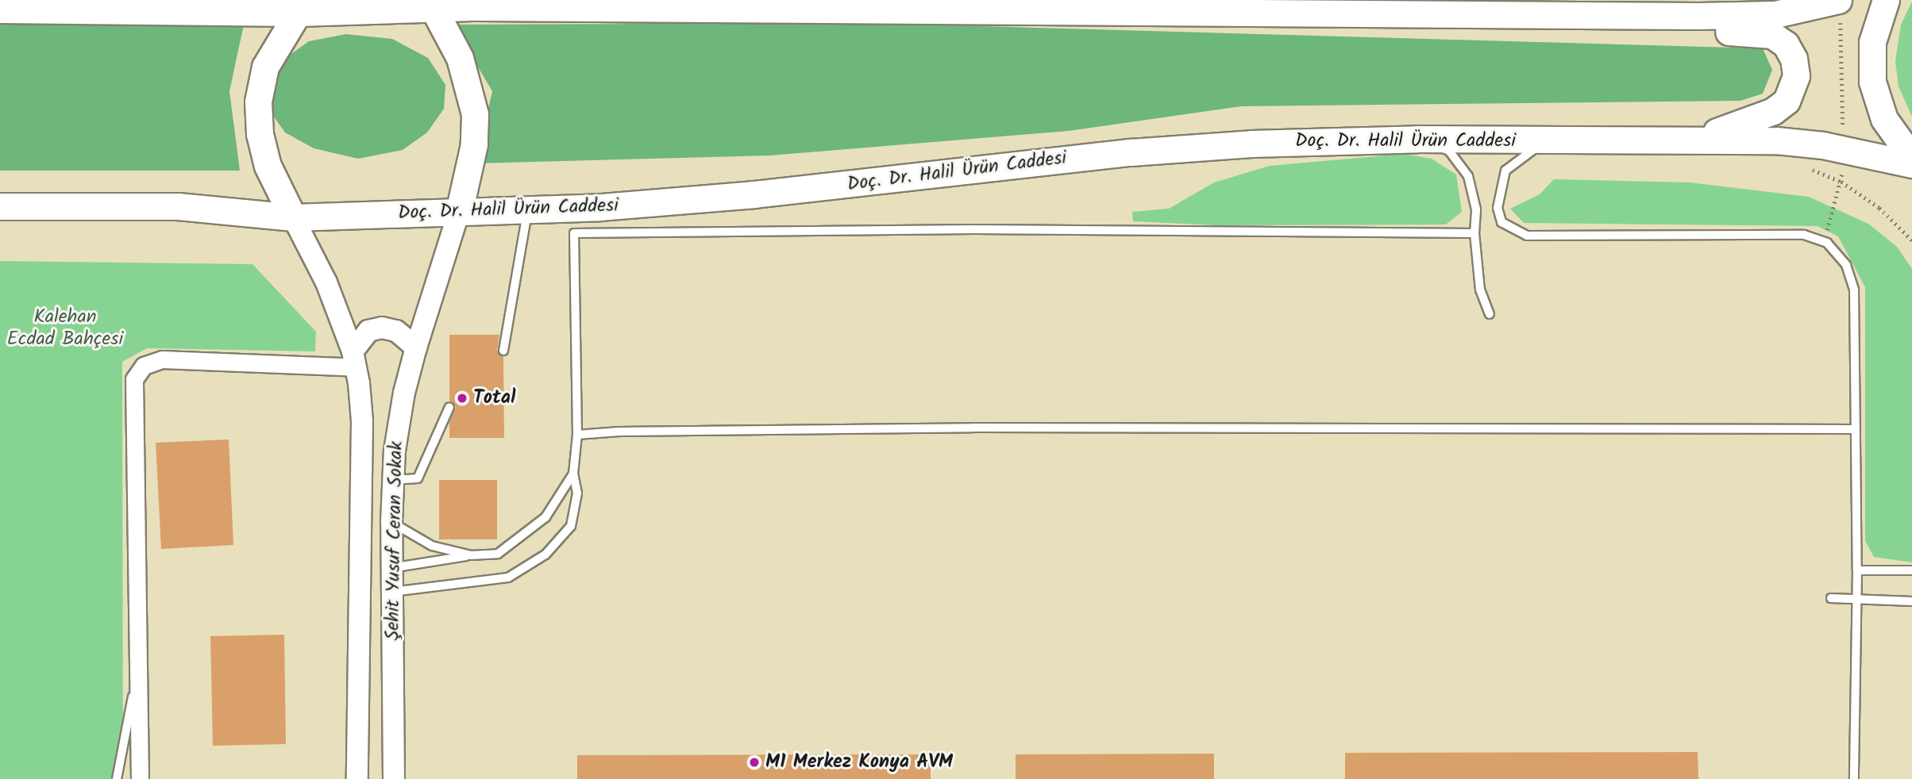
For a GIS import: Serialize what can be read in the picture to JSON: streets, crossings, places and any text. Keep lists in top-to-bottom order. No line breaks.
{"streets":{"main road":["Doç. Dr. Halil Ürün Caddesi"],"street":["Şehit Yusuf Ceran Sokak"]},"crossings":[["Doç. Dr. Halil Ürün Caddesi","Şehit Yusuf Ceran Sokak"]],"parks":["Kalehan Ecdad Bahçesi"],"places":["Total","M1 Merkez Konya AVM"]}
